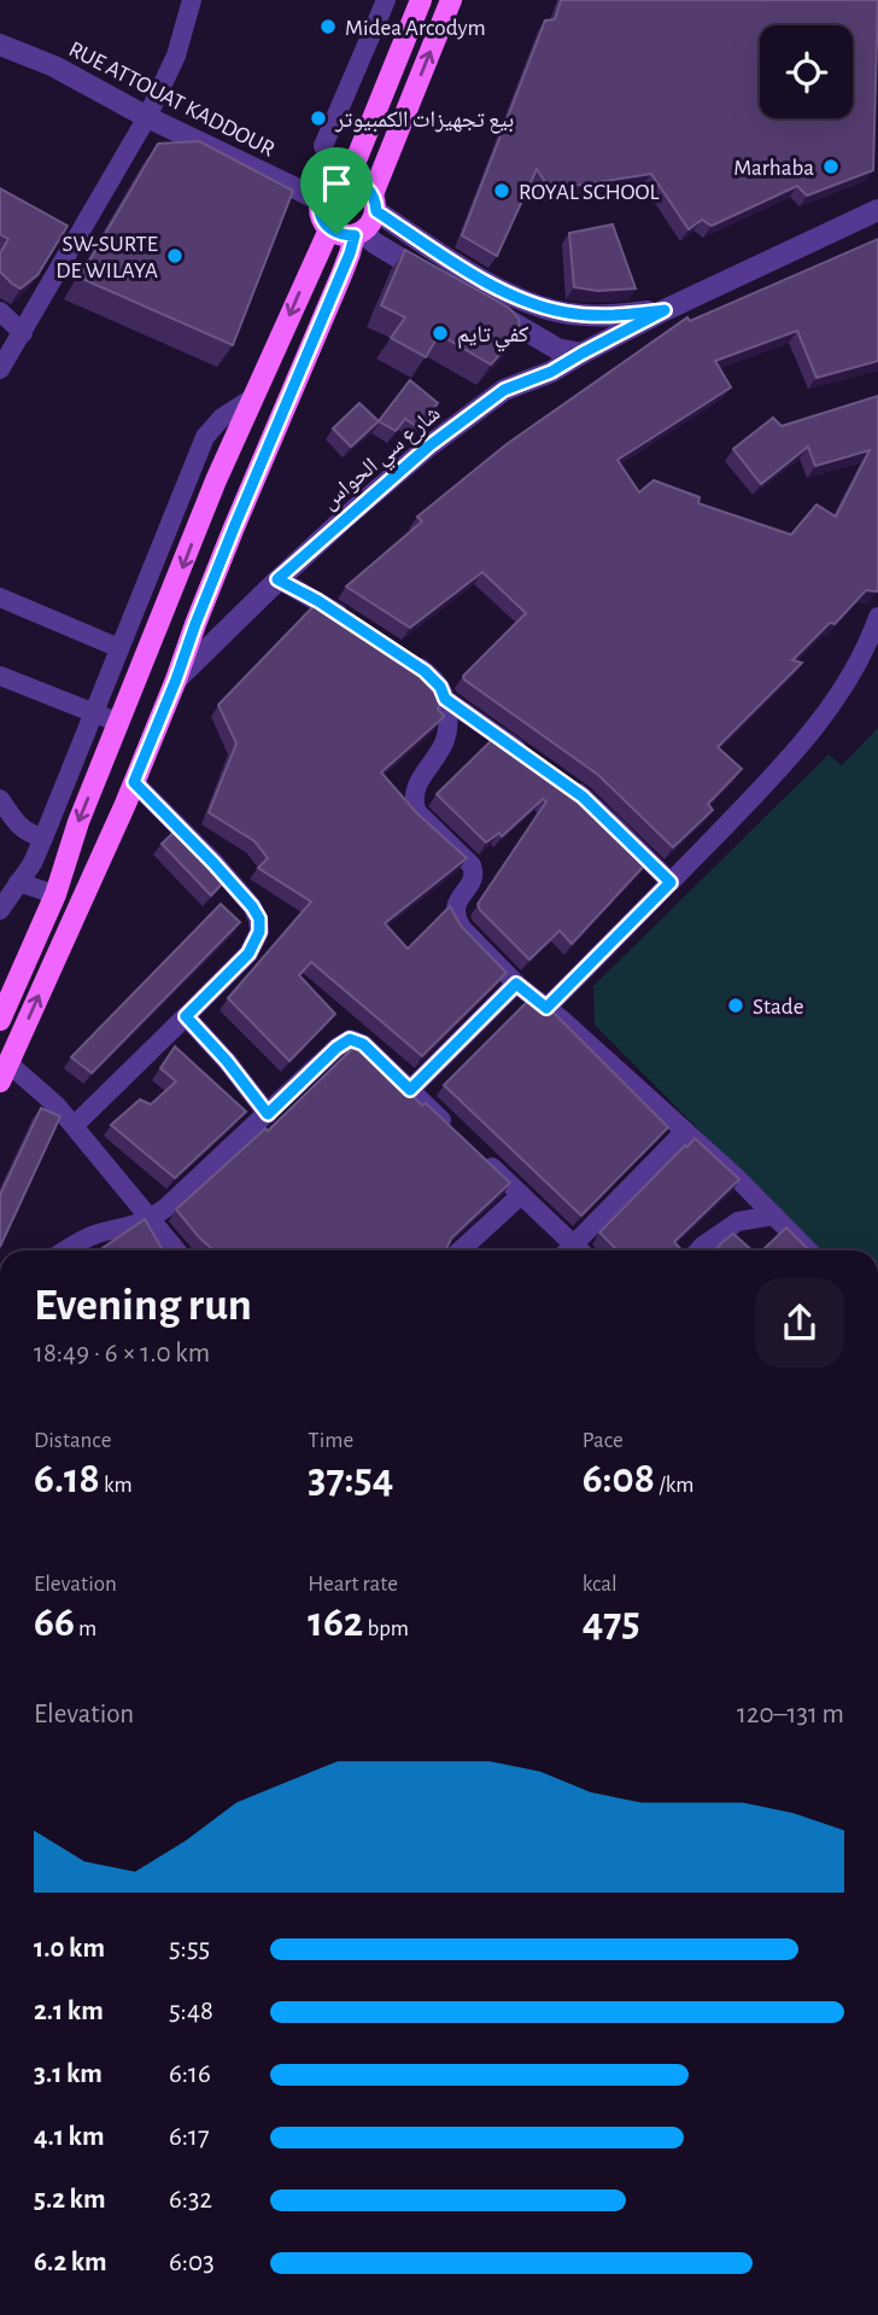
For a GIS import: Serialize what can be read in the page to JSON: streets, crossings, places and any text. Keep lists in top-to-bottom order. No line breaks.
{"streets":{"street":["RUE ATTOUAT KADDOUR","شارع سي الحواس"]},"places":["Midea Arcodym","بيع تجهيزات الكمبيوتر","Marhaba","ROYAL SCHOOL","SW-SURTE DE WILAYA","كفي تايم","Stade"],"page":{"heading":["Evening run","18:49 · 6 × 1.0 km"],"stats":[["Distance","6.18 km"],["Time","37:54"],["Pace","6:08 /km"],["Elevation","66 m"],["Heart rate","162 bpm"],["kcal","475"]],"chart":["Elevation","120–131 m"],"list":[{"name":"1.0 km","note":"5:55"},{"name":"2.1 km","note":"5:48"},{"name":"3.1 km","note":"6:16"},{"name":"4.1 km","note":"6:17"},{"name":"5.2 km","note":"6:32"},{"name":"6.2 km","note":"6:03"}]}}
